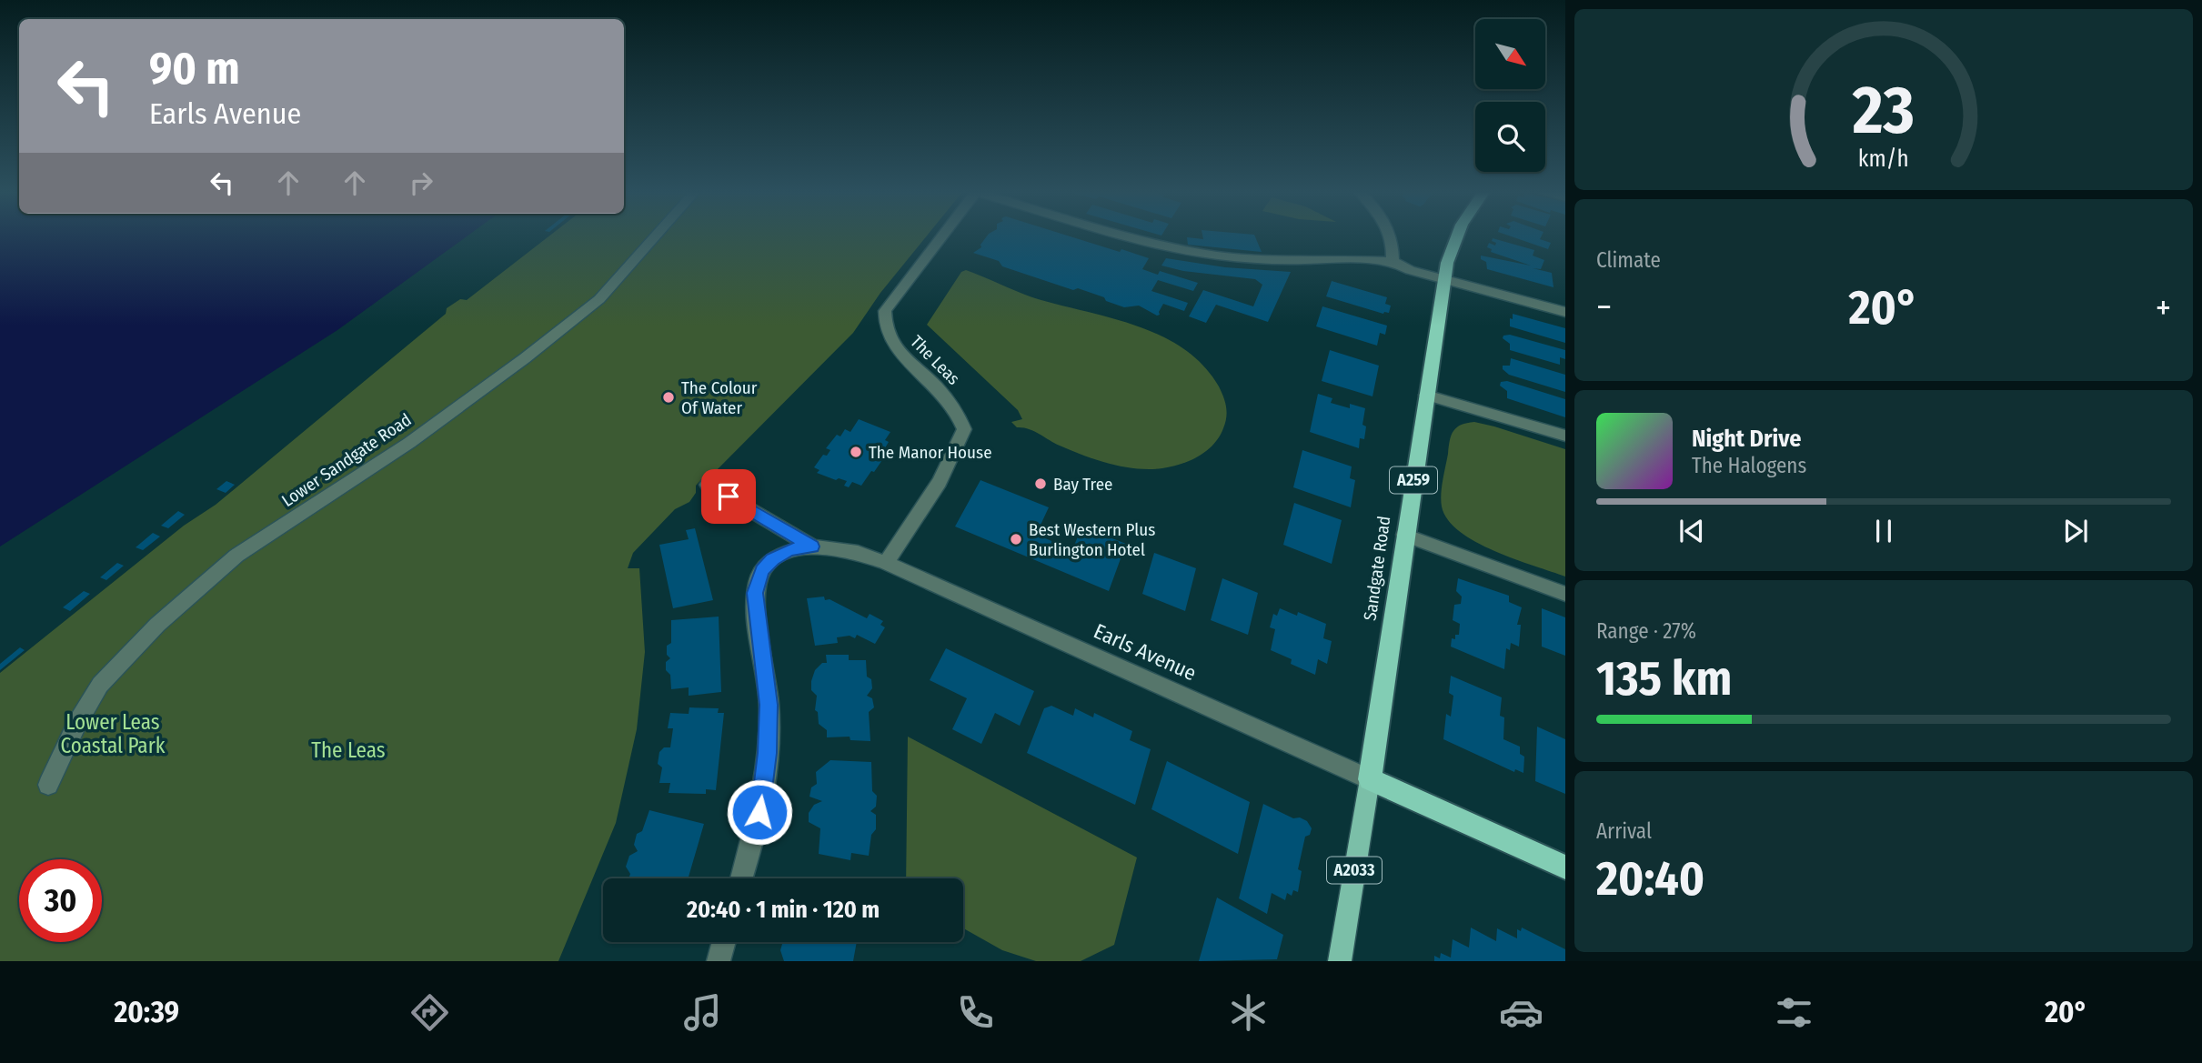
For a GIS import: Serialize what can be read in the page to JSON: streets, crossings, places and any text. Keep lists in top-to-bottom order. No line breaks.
{"streets":{"highway":["A259","Sandgate Road","Earls Avenue"],"main road":["A2033"],"street":["The Leas","Lower Sandgate Road"]},"crossings":[["The Leas","Earls Avenue"],["Sandgate Road","Earls Avenue"]],"parks":["Lower Leas Coastal Park","The Leas"],"places":["The Colour Of Water","The Manor House","Bay Tree","Best Western Plus Burlington Hotel"],"north":"bottom right","page":{"turn":["90 m","Earls Avenue"],"tile":["Climate",["Range · 27%","135 km"],["Arrival","20:40"]],"heat":["−","20°","+"],"song":["Night Drive","The Halogens"],"limit":"30","trip":"20:40 · 1 min · 120 m","tabs":["20:39","20°"],"gauge":["23","km/h"]}}
